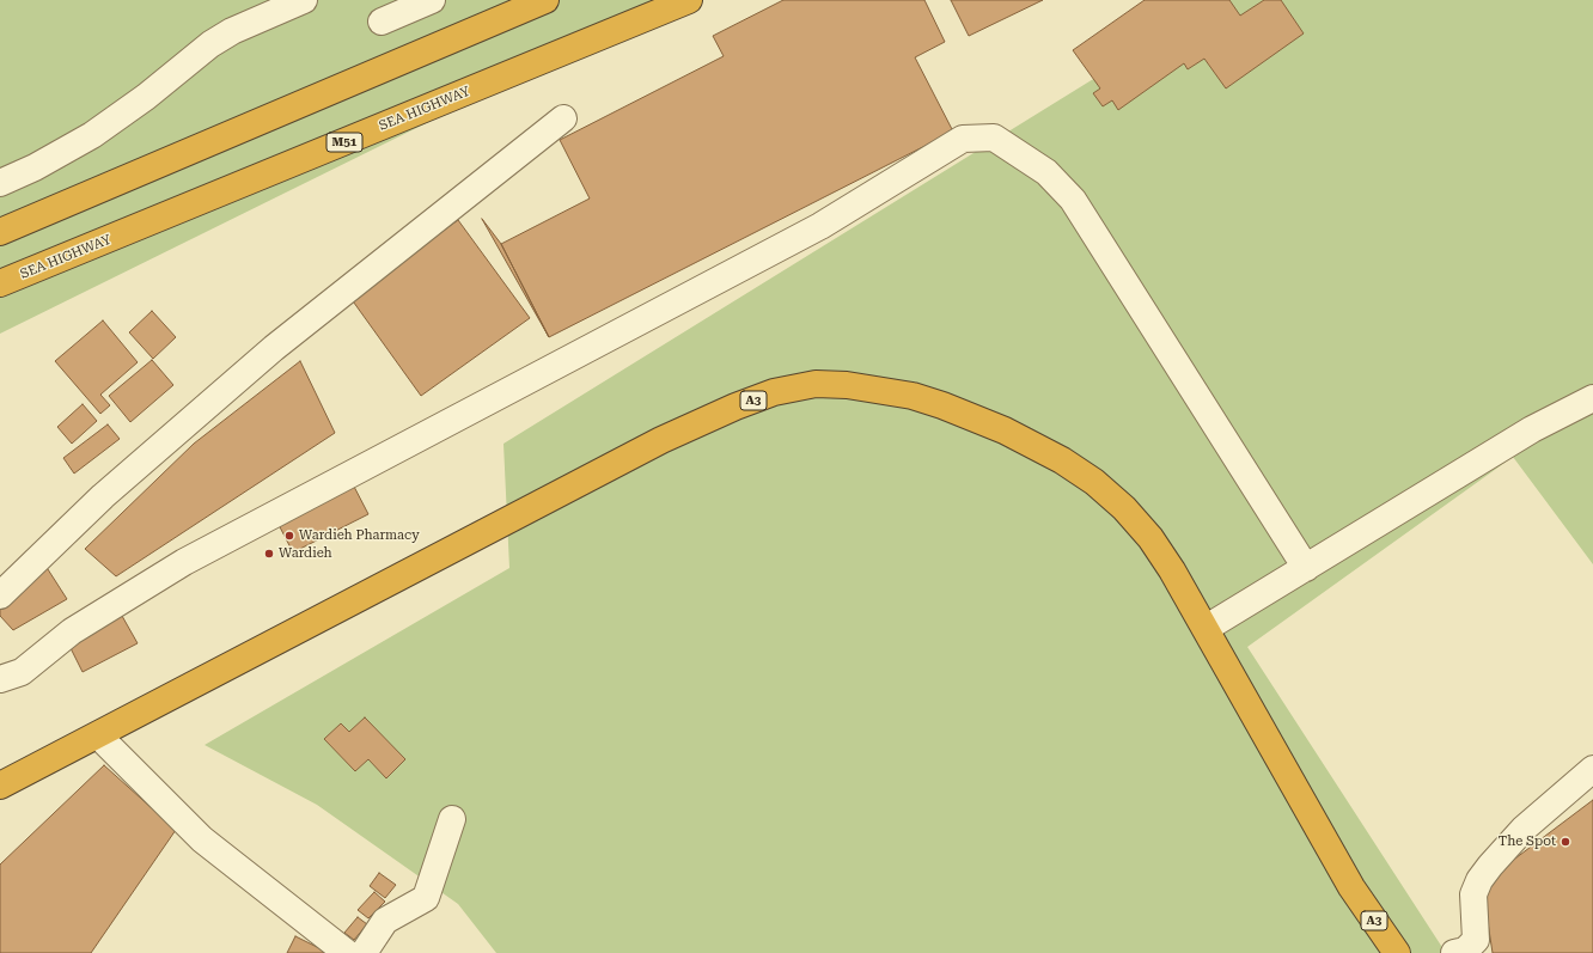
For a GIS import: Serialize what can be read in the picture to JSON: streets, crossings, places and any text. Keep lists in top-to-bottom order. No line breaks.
{"streets":{"highway":["SEA HIGHWAY","M51","A3"]},"places":["Wardieh Pharmacy","Wardieh","The Spot"]}
